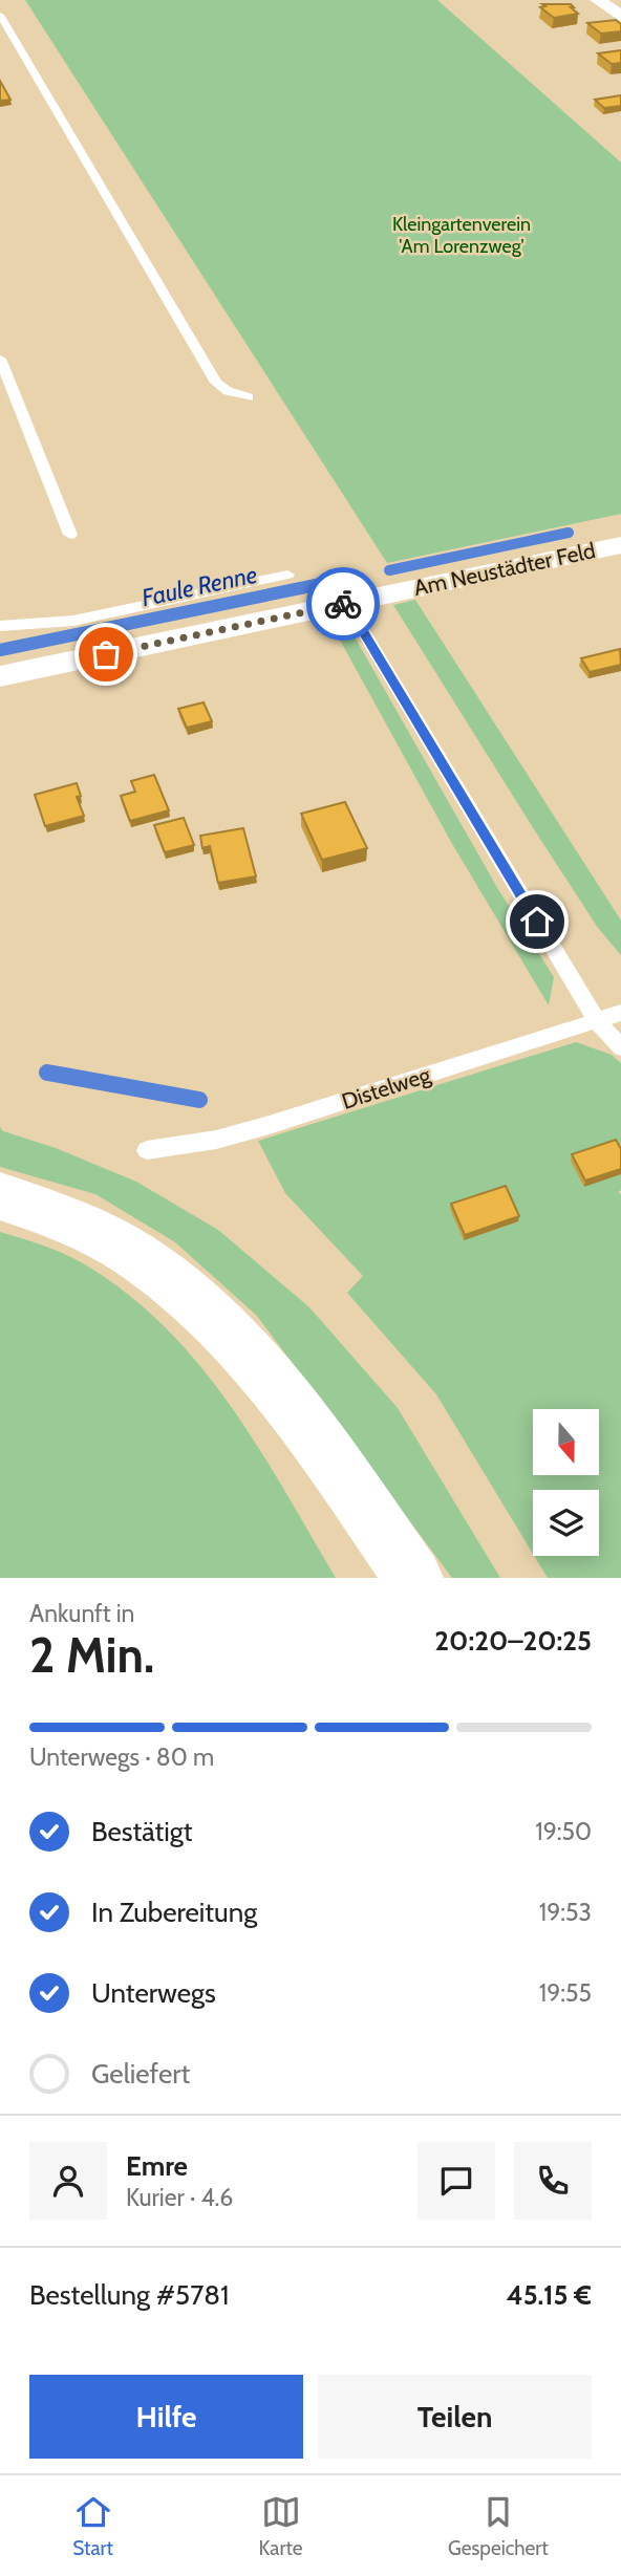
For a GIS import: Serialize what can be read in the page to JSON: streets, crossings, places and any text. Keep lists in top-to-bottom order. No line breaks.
{"streets":{"street":["Am Neustädter Feld"],"lane":["Distelweg"]},"water":["Faule Renne"],"parks":["Kleingartenverein 'Am Lorenzweg'"],"north":"bottom","page":{"heading":["2 Min.","Ankunft in","20:20–20:25"],"panel":["Emre","Kurier · 4.6","Bestellung #5781","45.15 €"],"bar":"Unterwegs · 80 m","list":[["Bestätigt","19:50"],["In Zubereitung","19:53"],["Unterwegs","19:55"],"Geliefert"],"buttons":["Hilfe","Teilen"],"tabs":["Start","Karte","Gespeichert"]}}
